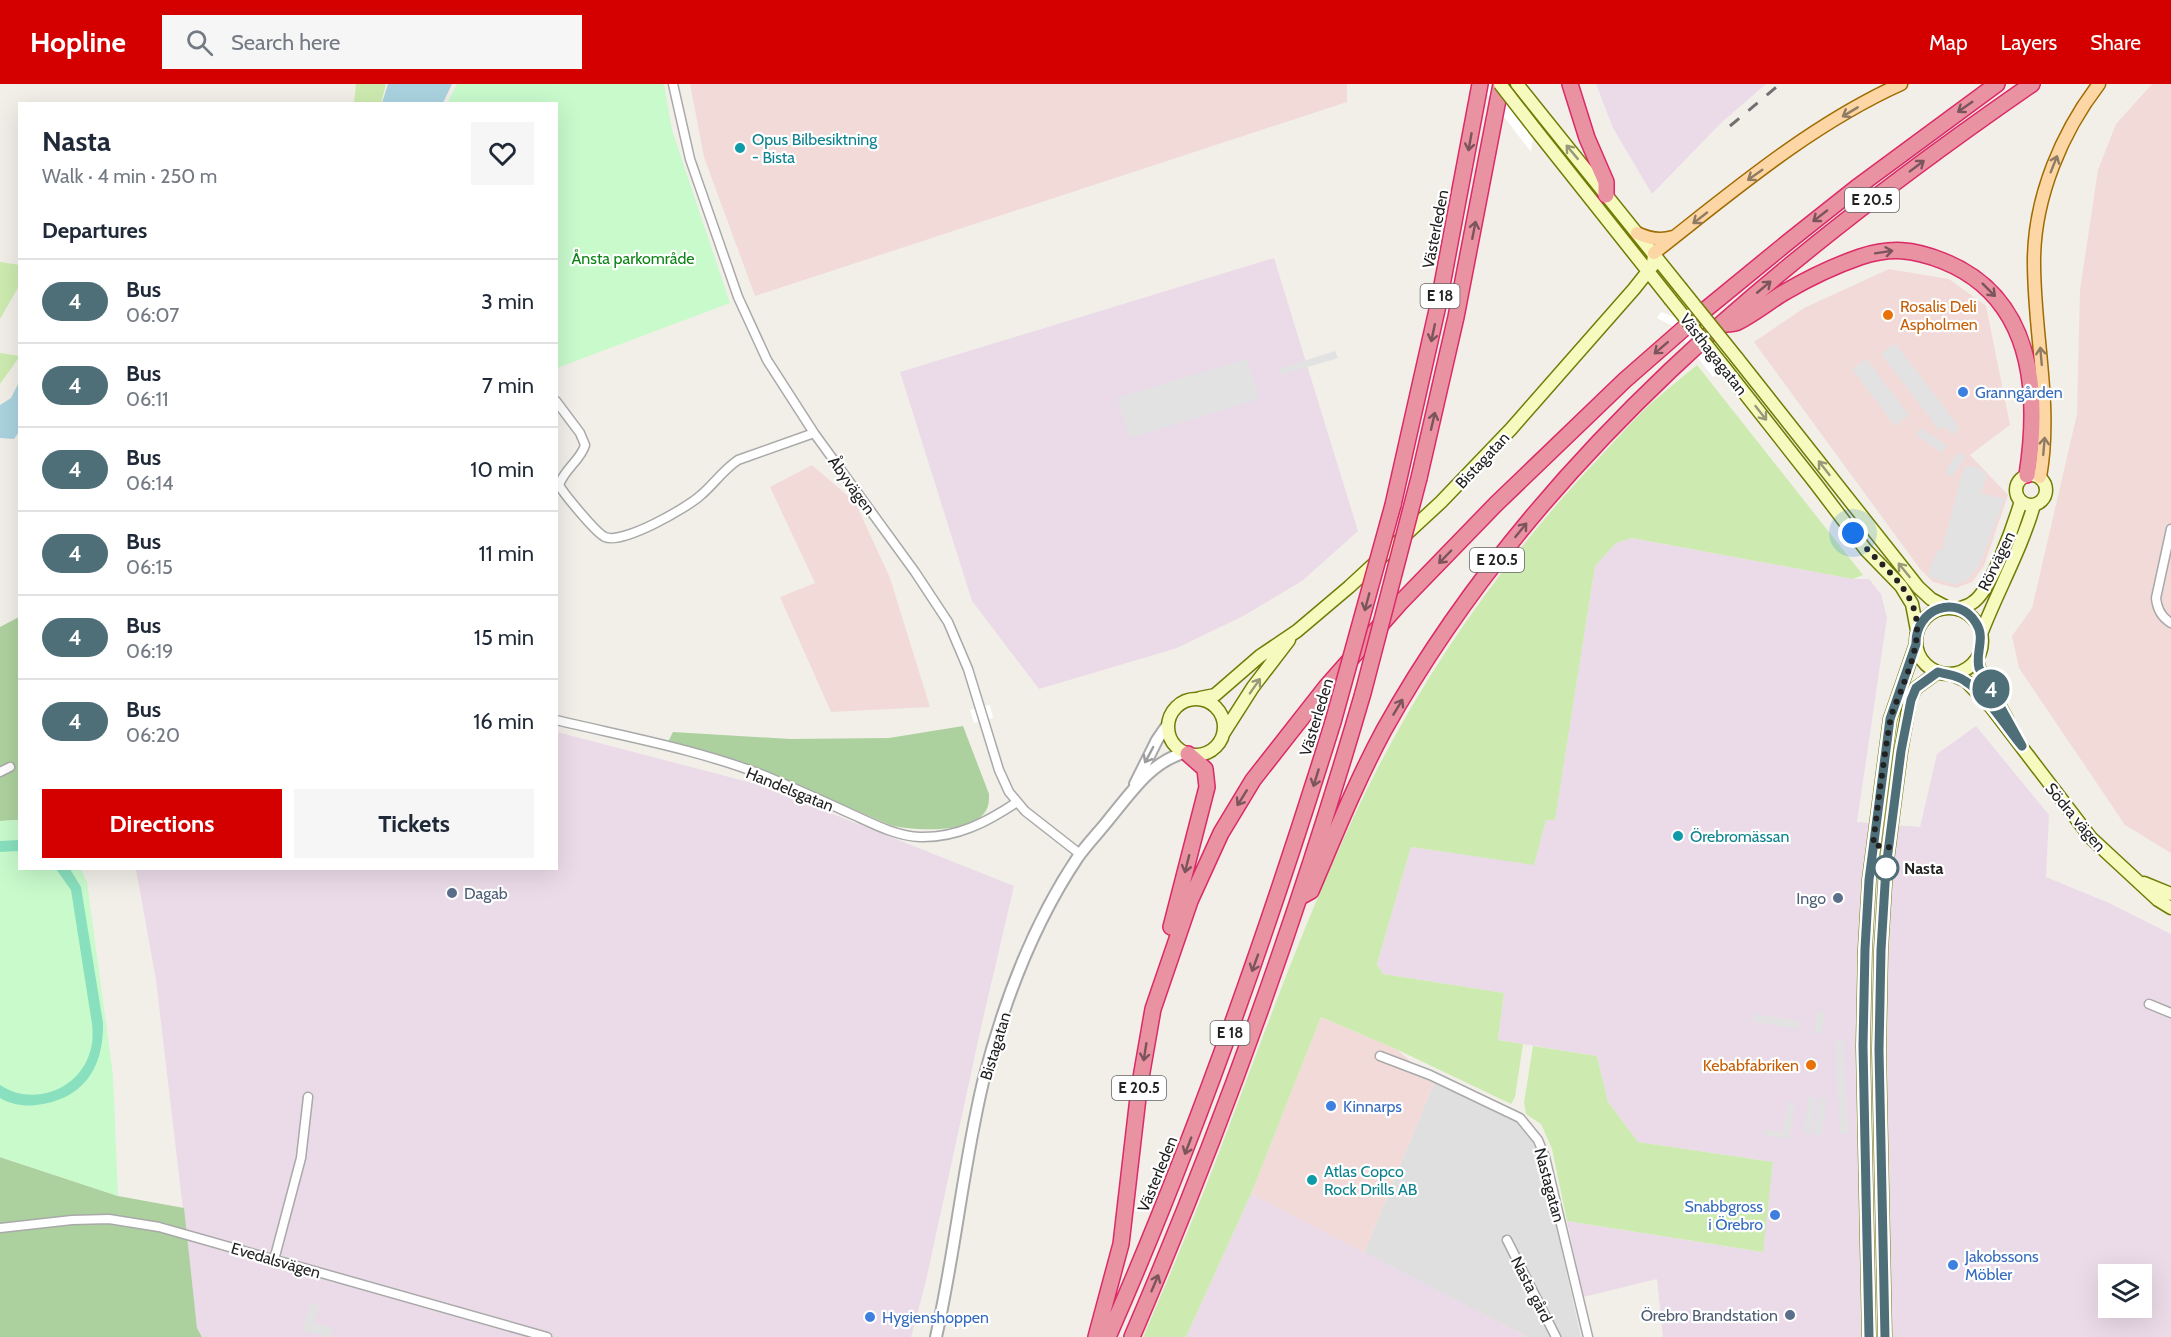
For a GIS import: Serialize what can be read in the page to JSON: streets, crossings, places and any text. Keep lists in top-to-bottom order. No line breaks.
{"streets":{"highway":["E 20.5","Västerleden","E 18"],"main road":["Västhagagatan","Bistagatan","Rörvägen","Södra vägen"],"street":["Åbyvägen","Handelsgatan","Nastagatan","Evedalsvägen","Nasta gård"]},"crossings":[["E 20.5","E 18"],["E 20.5","Västhagagatan"],["E 20.5","Bistagatan"],["E 20.5","Rörvägen"],["E 20.5","Södra vägen"],["E 18","Västhagagatan"],["Västhagagatan","Bistagatan"],["Västhagagatan","Rörvägen"],["Västhagagatan","Södra vägen"],["Bistagatan","Åbyvägen"],["Åbyvägen","Handelsgatan"],["Rörvägen","Södra vägen"]],"parks":["Ånsta parkområde"],"places":["Opus Bilbesiktning - Bista","Rosalis Deli Aspholmen","Granngården","Örebromässan","Nasta","Dagab","Ingo","Kebabfabriken","Kinnarps","Atlas Copco Rock Drills AB","Snabbgross i Örebro","Jakobssons Möbler","Örebro Brandstation","Hygienshoppen"],"lines":["bus line 4"],"page":{"header":"Hopline","search":"Search here","nav":["Map","Layers","Share"],"on_map":"4","heading":[["Nasta","Walk · 4 min · 250 m"],"Departures"],"list":[{"mark":"4","name":"Bus","note":"06:07","value":"3 min"},{"mark":"4","name":"Bus","note":"06:11","value":"7 min"},{"mark":"4","name":"Bus","note":"06:14","value":"10 min"},{"mark":"4","name":"Bus","note":"06:15","value":"11 min"},{"mark":"4","name":"Bus","note":"06:19","value":"15 min"},{"mark":"4","name":"Bus","note":"06:20","value":"16 min"}],"buttons":["Directions","Tickets"]}}
